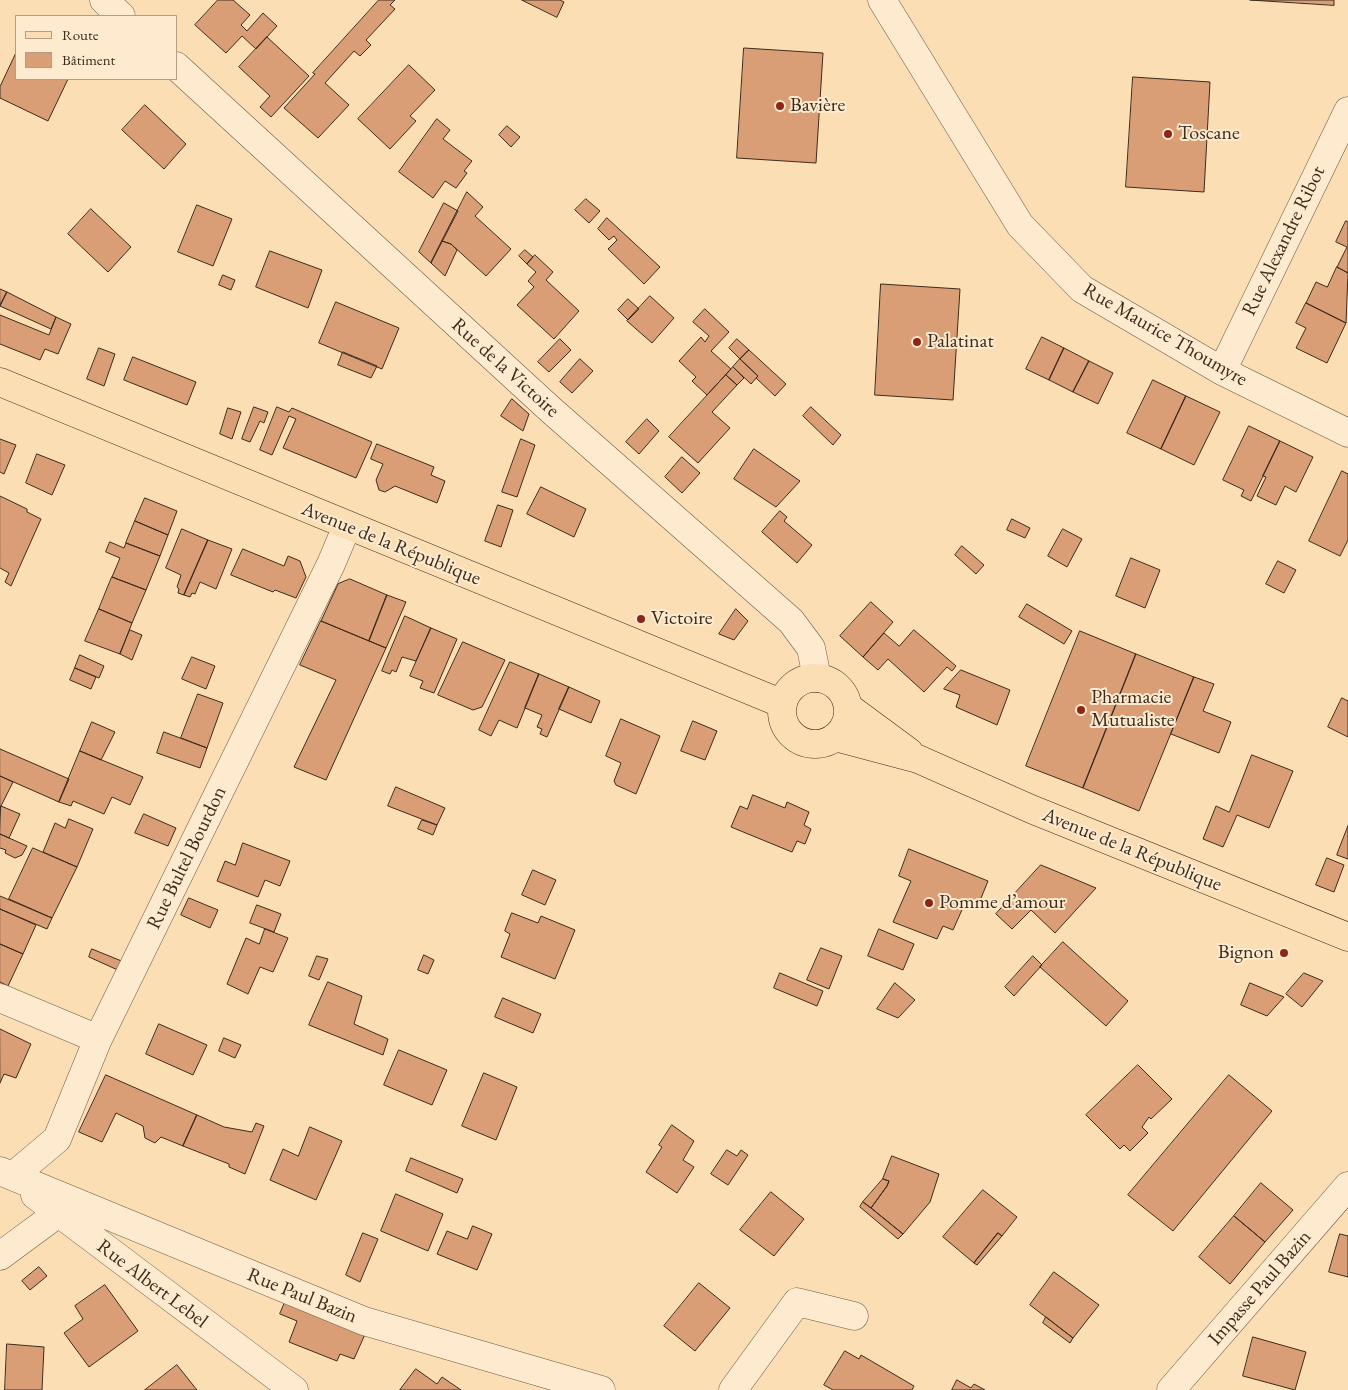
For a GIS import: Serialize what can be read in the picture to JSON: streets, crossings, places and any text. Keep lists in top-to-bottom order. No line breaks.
{"streets":{"main road":["Avenue de la République"],"street":["Rue Alexandre Ribot","Rue Maurice Thoumyre","Rue de la Victoire","Rue Bultel Bourdon","Rue Albert Lebel","Impasse Paul Bazin","Rue Paul Bazin"]},"crossings":[["Rue Alexandre Ribot","Rue Maurice Thoumyre"],["Rue de la Victoire","Avenue de la République"],["Avenue de la République","Rue Bultel Bourdon"],["Rue Bultel Bourdon","Rue Albert Lebel"],["Rue Bultel Bourdon","Rue Paul Bazin"],["Rue Albert Lebel","Rue Paul Bazin"]],"places":["Bavière","Toscane","Palatinat","Victoire","Pharmacie Mutualiste","Pomme d’amour","Bignon"],"legend":["Route","Bâtiment"]}
